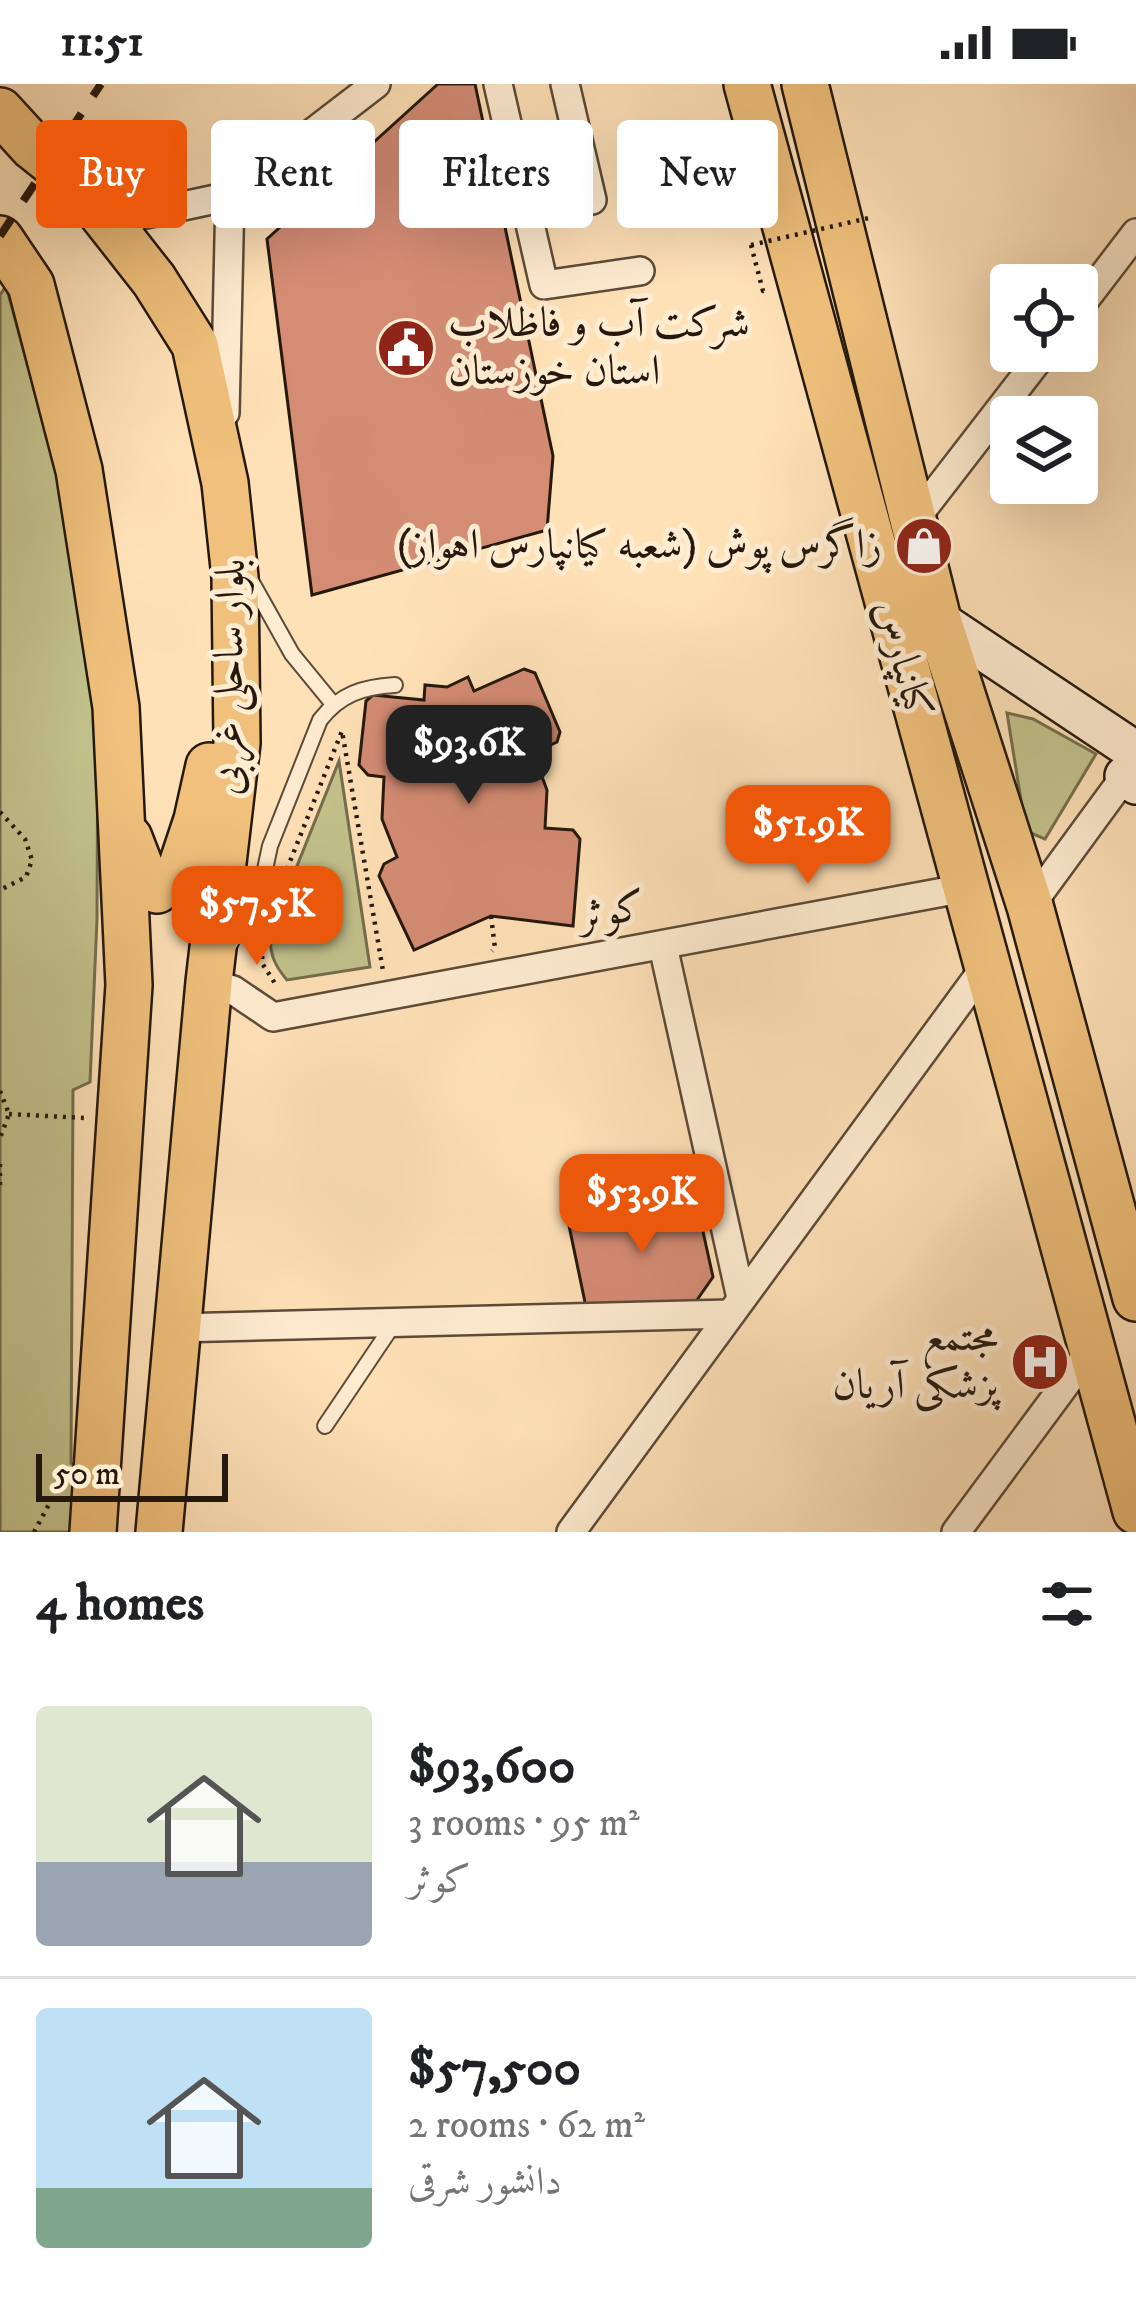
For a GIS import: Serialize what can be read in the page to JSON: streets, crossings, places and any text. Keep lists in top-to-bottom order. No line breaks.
{"streets":{"main road":["کیانپارس","بلوار ساحلی غربی"],"street":["کوثر"]},"crossings":[["کیانپارس","کوثر"]],"places":{"public building":["شرکت آب و فاظلاب استان خوزستان"],"shop":["زاگرس پوش (شعبه کیانپارس اهواز)"],"hospital":["مجتمع پزشکی آریان"]},"scale_bar":"50 m","page":{"status":"11:51","chip":["Buy","Rent","Filters","New"],"price":["$93.6K","$51.9K","$57.5K","$53.9K"],"scale":"50 m","heading":"4 homes","list":[{"name":"$93,600","note":"3 rooms · 95 m² · کوثر"},{"name":"$57,500","note":"2 rooms · 62 m² · دانشور شرقی"}]}}
